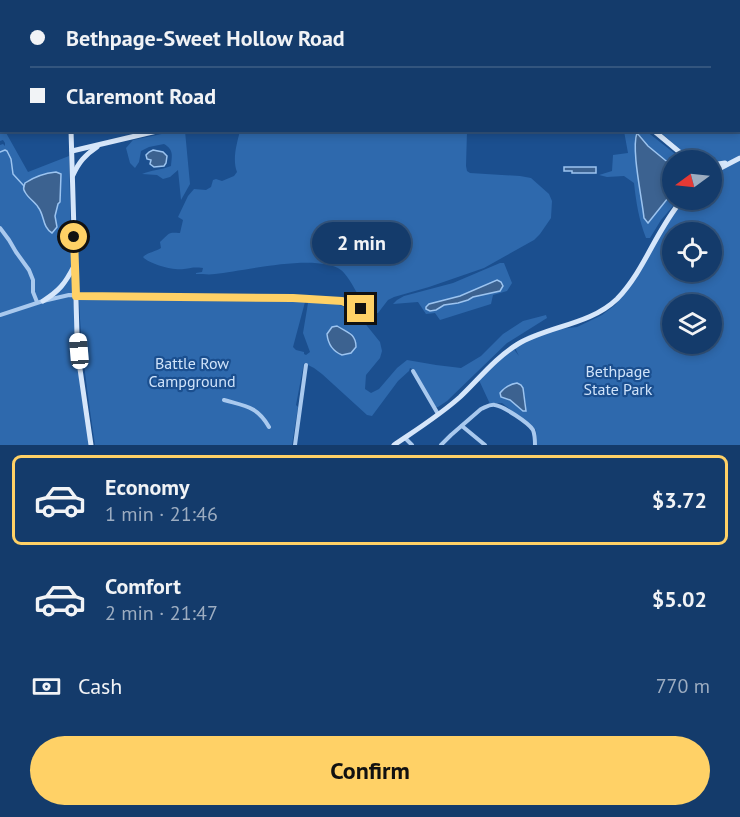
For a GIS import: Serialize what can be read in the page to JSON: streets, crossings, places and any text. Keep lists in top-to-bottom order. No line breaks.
{"parks":["Battle Row Campground","Bethpage State Park"],"north":"left","page":{"banner":["Bethpage-Sweet Hollow Road","Claremont Road"],"bubble":"2 min","list":[{"name":"Economy","note":"1 min · 21:46","value":"$3.72"},{"name":"Comfort","note":"2 min · 21:47","value":"$5.02"}],"pay":["Cash","770 m"],"buttons":"Confirm"}}
